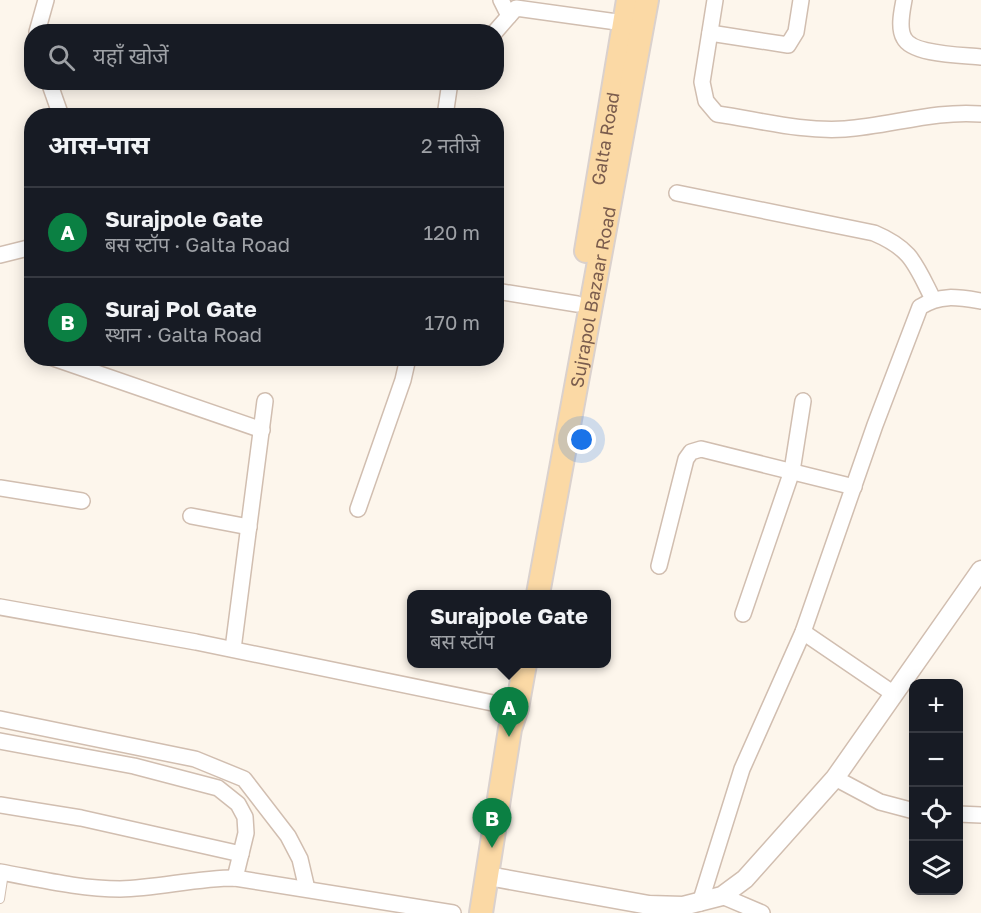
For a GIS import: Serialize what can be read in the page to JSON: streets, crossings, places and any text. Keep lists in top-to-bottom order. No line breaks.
{"streets":{"main road":["Galta Road","Sujrapol Bazaar Road"]},"page":{"search":"यहाँ खोजें","heading":["आस-पास","2 नतीजे"],"list":[{"mark":"A","name":"Surajpole Gate","note":"बस स्टॉप · Galta Road","value":"120 m"},{"mark":"B","name":"Suraj Pol Gate","note":"स्थान · Galta Road","value":"170 m"}],"popup":["Surajpole Gate","बस स्टॉप"],"map_buttons":["+","−"],"pins":["A","B"]}}
